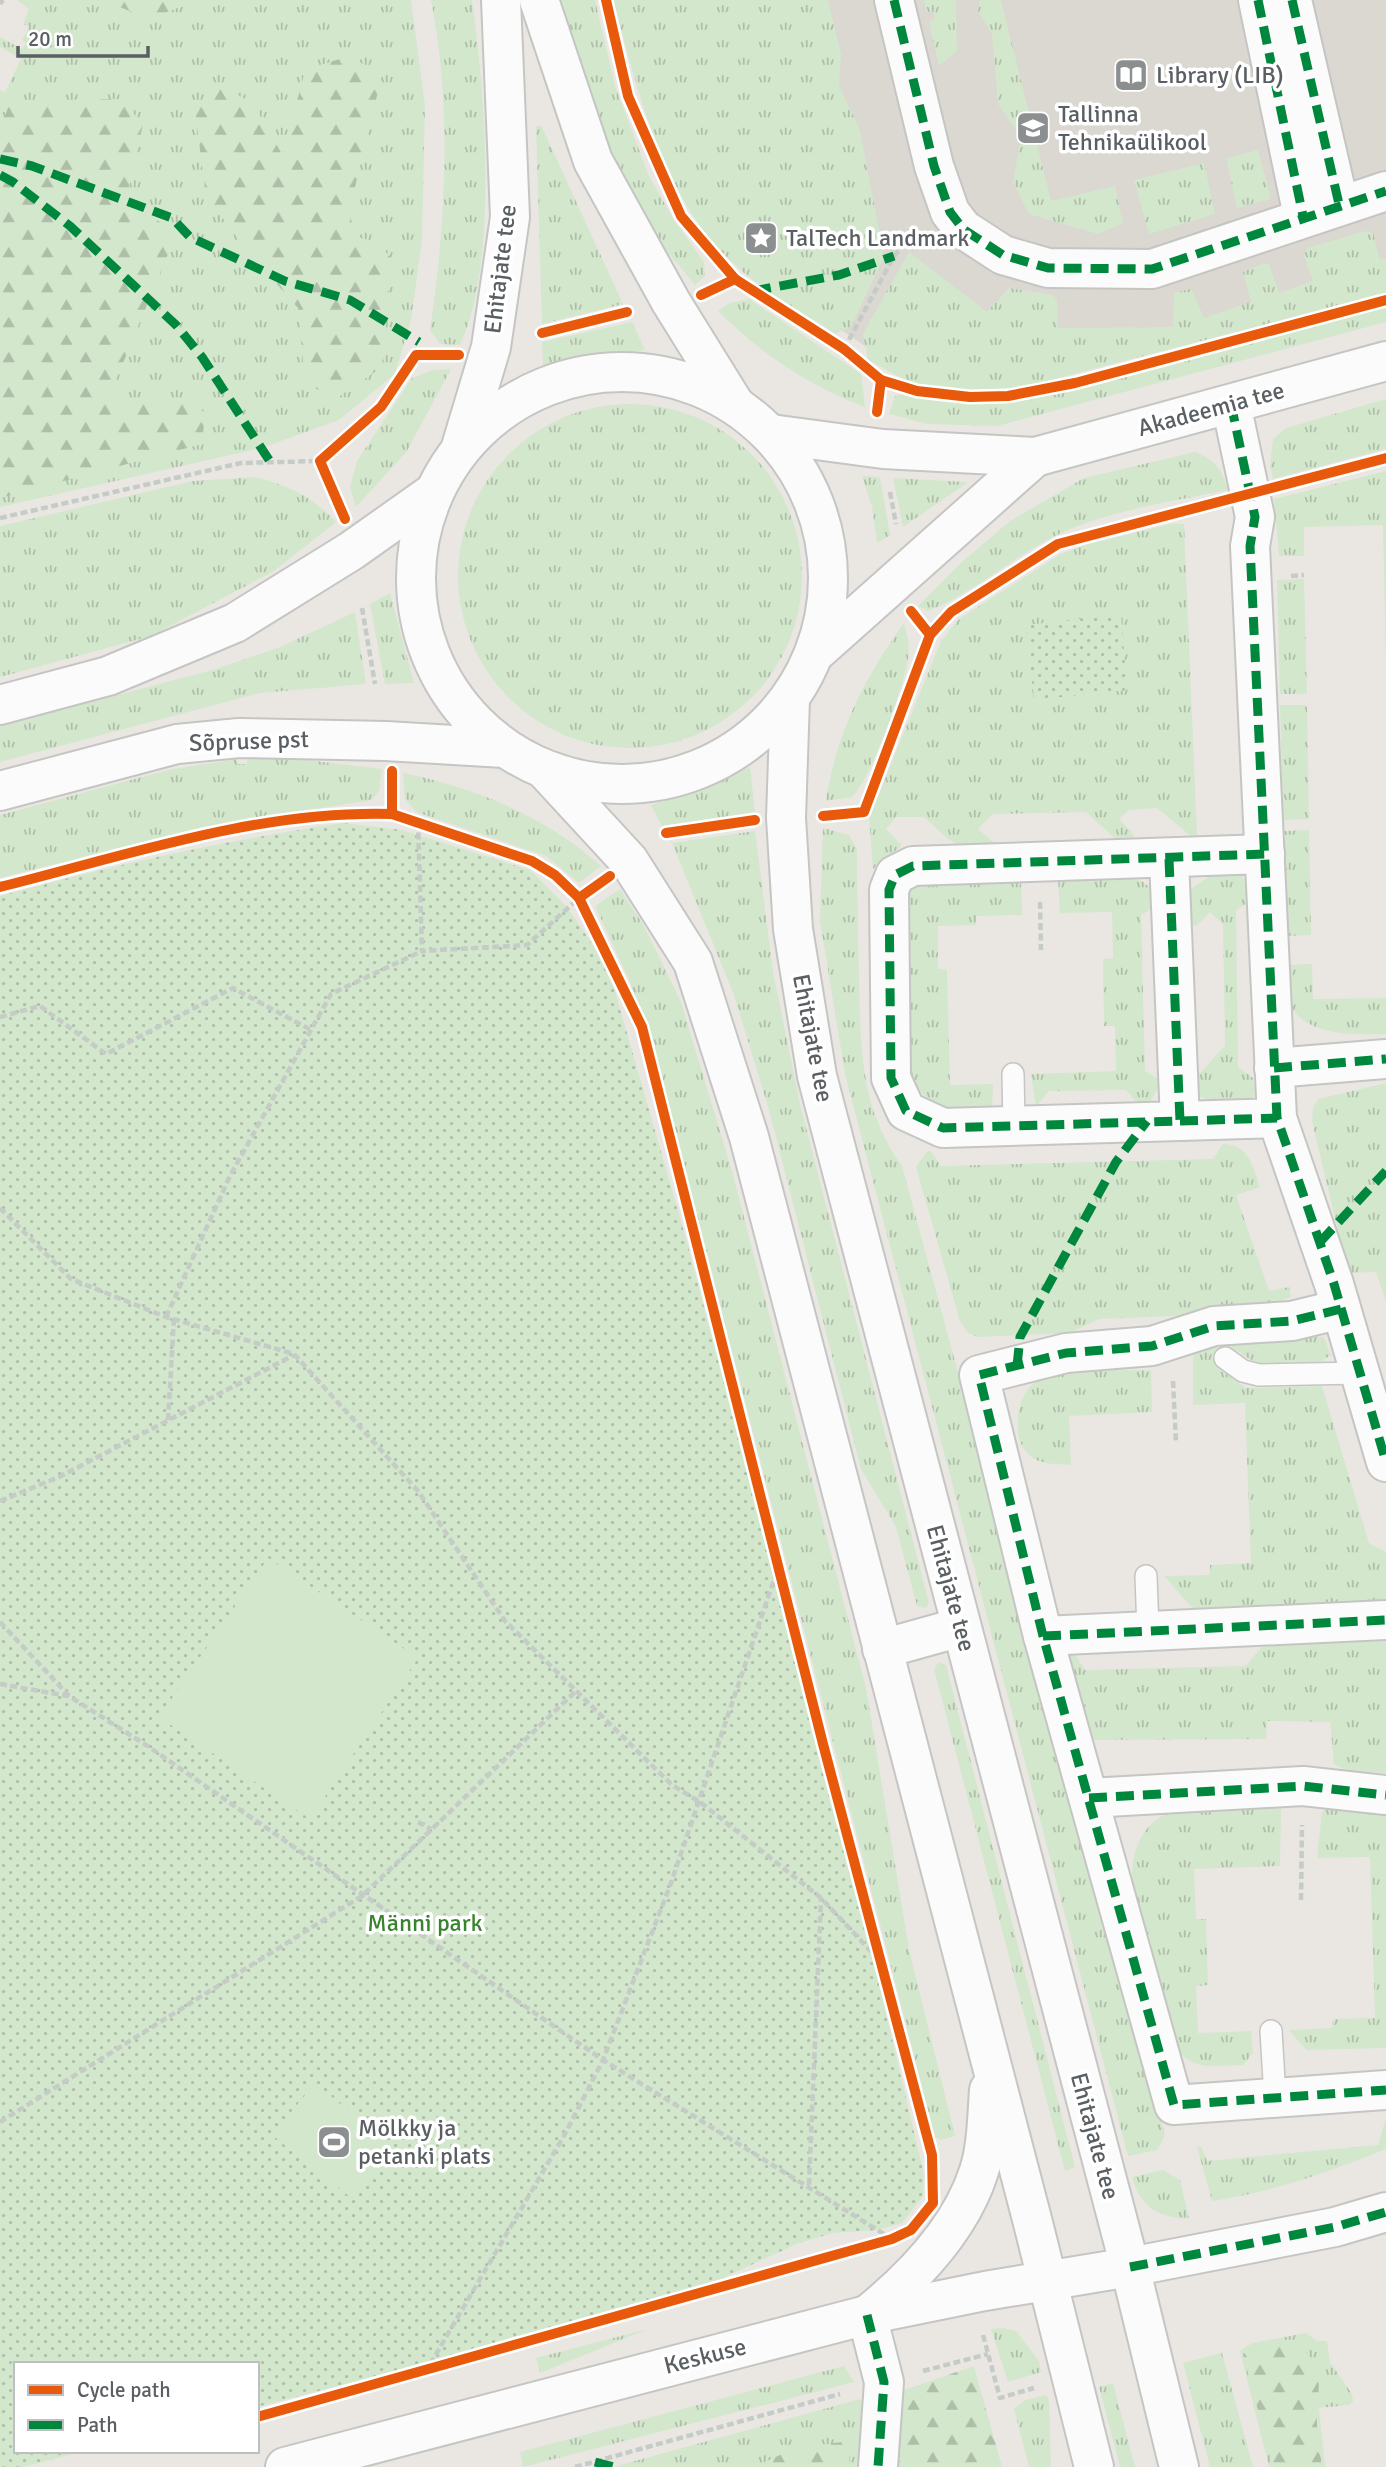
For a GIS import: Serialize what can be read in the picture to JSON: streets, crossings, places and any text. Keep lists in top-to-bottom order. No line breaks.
{"streets":{"main road":["Ehitajate tee","Akadeemia tee","Sõpruse pst","Keskuse"]},"crossings":[["Ehitajate tee","Keskuse"]],"parks":["Männi park"],"places":{"library":["Library (LIB)"],"school or university":["Tallinna Tehnikaülikool"],"place":["TalTech Landmark"],"sports":["Mölkky ja petanki plats"]},"legend":["Cycle path","Path"],"scale_bar":"20 m"}
